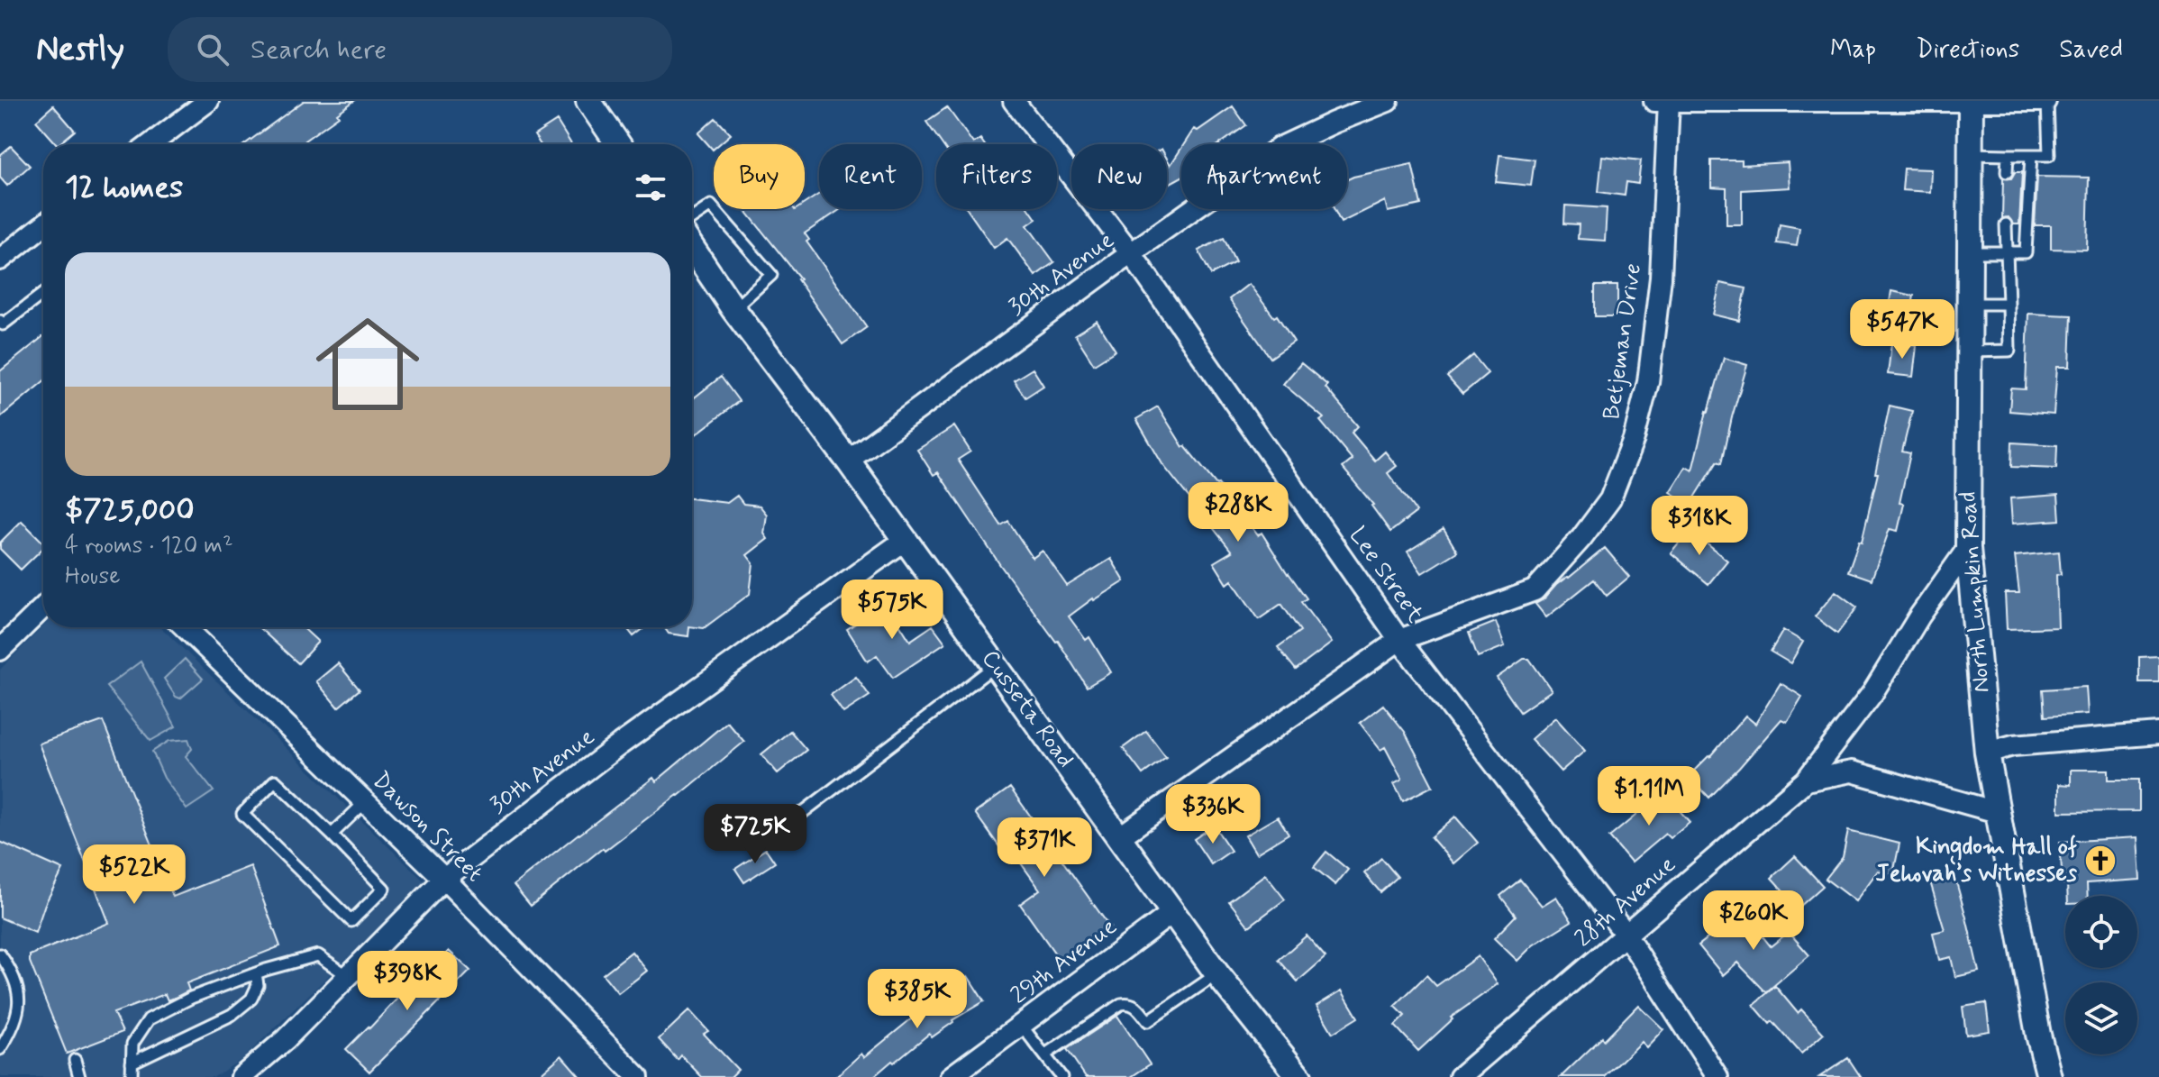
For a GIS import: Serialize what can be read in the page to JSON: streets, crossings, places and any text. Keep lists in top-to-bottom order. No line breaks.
{"streets":{"street":["30th Avenue","Betjeman Drive","Lee Street","North Lumpkin Road","Cusseta Road","Dawson Street","28th Avenue","29th Avenue"]},"crossings":[["30th Avenue","Lee Street"],["30th Avenue","Cusseta Road"],["30th Avenue","Dawson Street"],["Betjeman Drive","Lee Street"],["Betjeman Drive","Cusseta Road"],["Lee Street","28th Avenue"],["North Lumpkin Road","28th Avenue"],["Cusseta Road","29th Avenue"]],"places":{"church":["Kingdom Hall of Jehovah’s Witnesses"]},"page":{"header":"Nestly","search":"Search here","nav":["Map","Directions","Saved"],"chip":["Buy","Rent","Filters","New","Apartment"],"heading":"12 homes","list":[{"name":"$725,000","note":"4 rooms · 120 m² · House"}],"price":["$547K","$288K","$318K","$575K","$1.11M","$336K","$725K","$371K","$522K","$260K","$398K","$385K"]}}
